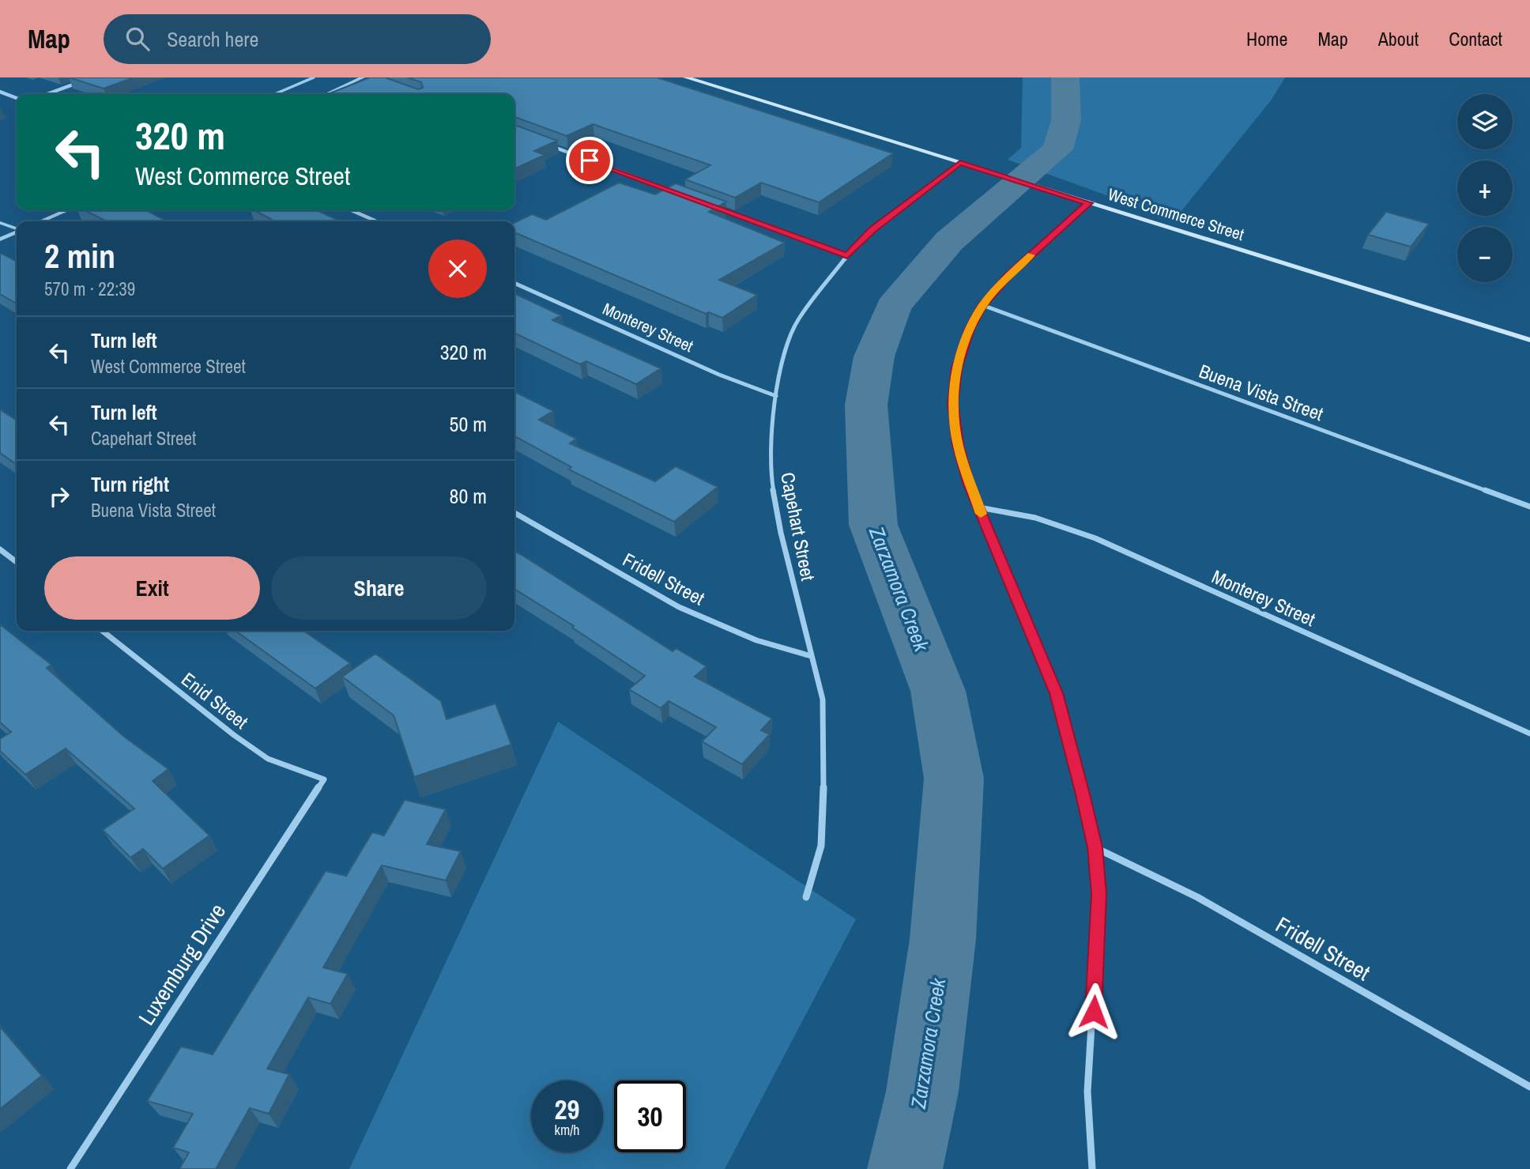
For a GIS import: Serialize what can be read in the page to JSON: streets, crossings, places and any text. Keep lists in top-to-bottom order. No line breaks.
{"streets":{"main road":["West Commerce Street"],"street":["Monterey Street","Buena Vista Street","Capehart Street","Fridell Street","Enid Street","Luxemburg Drive"]},"crossings":[["West Commerce Street","Capehart Street"],["Monterey Street","Capehart Street"],["Capehart Street","Fridell Street"],["Enid Street","Luxemburg Drive"]],"water":["Zarzamora Creek"],"page":{"header":"Map","search":"Search here","nav":["Home","Map","About","Contact"],"map_buttons":["+","−"],"turn":["320 m","West Commerce Street"],"heading":["2 min","570 m · 22:39"],"list":[{"name":"Turn left","note":"West Commerce Street","value":"320 m"},{"name":"Turn left","note":"Capehart Street","value":"50 m"},{"name":"Turn right","note":"Buena Vista Street","value":"80 m"}],"buttons":["Exit","Share"],"speed":"29 km/h","limit":"30"}}
